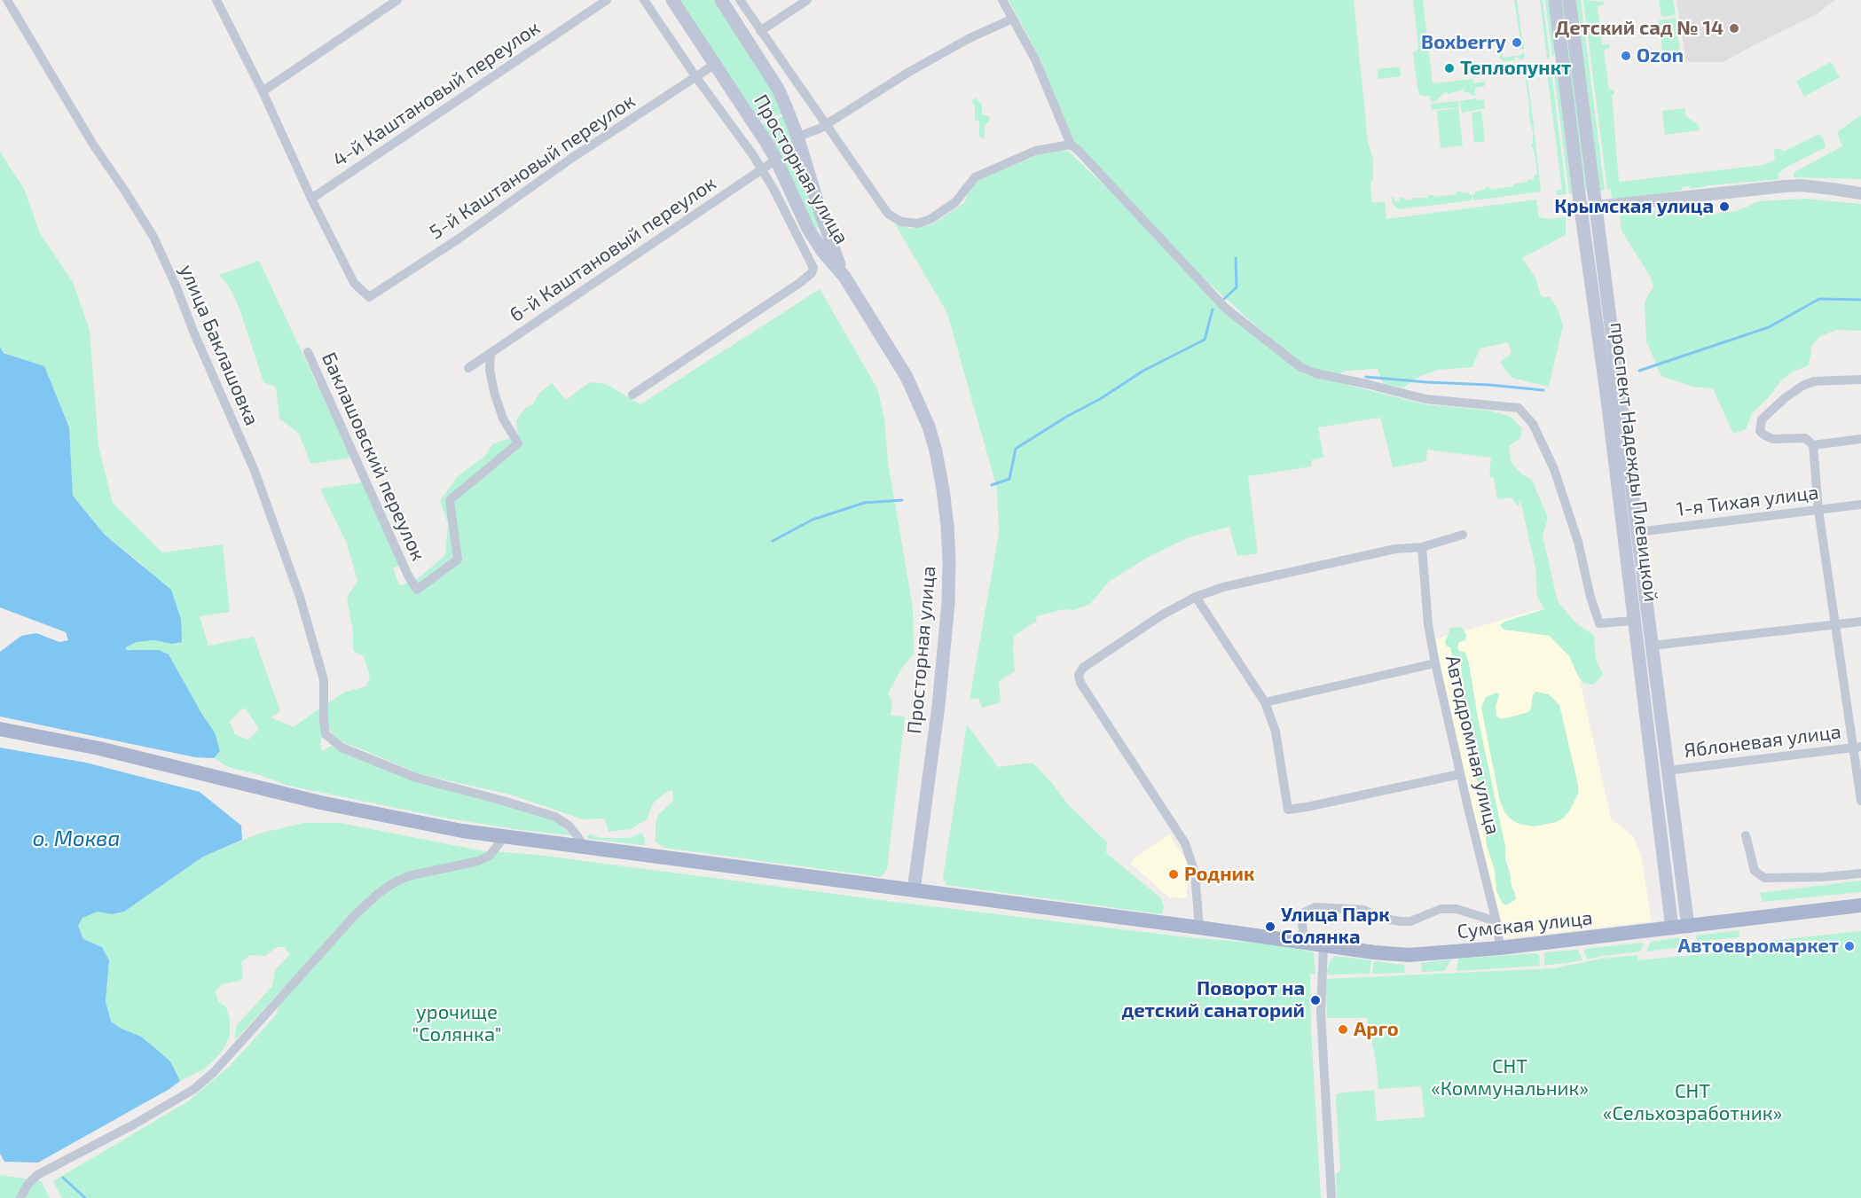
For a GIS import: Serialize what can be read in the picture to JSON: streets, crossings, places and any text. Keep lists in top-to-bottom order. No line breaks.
{"streets":{"main road":["Просторная улица","проспект Надежды Плевицкой","Сумская улица"],"street":["4-й Каштановый переулок","5-й Каштановый переулок","6-й Каштановый переулок","улица Баклашовка","Баклашовский переулок","1-я Тихая улица","Яблоневая улица","Автодромная улица"]},"crossings":[["4-й Каштановый переулок","5-й Каштановый переулок"],["5-й Каштановый переулок","Просторная улица"],["Просторная улица","6-й Каштановый переулок"],["Просторная улица","Сумская улица"],["6-й Каштановый переулок","Баклашовский переулок"],["улица Баклашовка","Сумская улица"],["проспект Надежды Плевицкой","1-я Тихая улица"],["проспект Надежды Плевицкой","Яблоневая улица"],["проспект Надежды Плевицкой","Сумская улица"],["Автодромная улица","Сумская улица"]],"water":["о. Моква"],"parks":["урочище \"Солянка\"","СНТ «Коммунальник»","СНТ «Сельхозработник»"],"places":["Детский сад № 14","Boxberry","Ozon","Теплопункт","Крымская улица","Родник","Улица Парк Солянка","Автоевромаркет","Поворот на детский санаторий","Арго"]}
